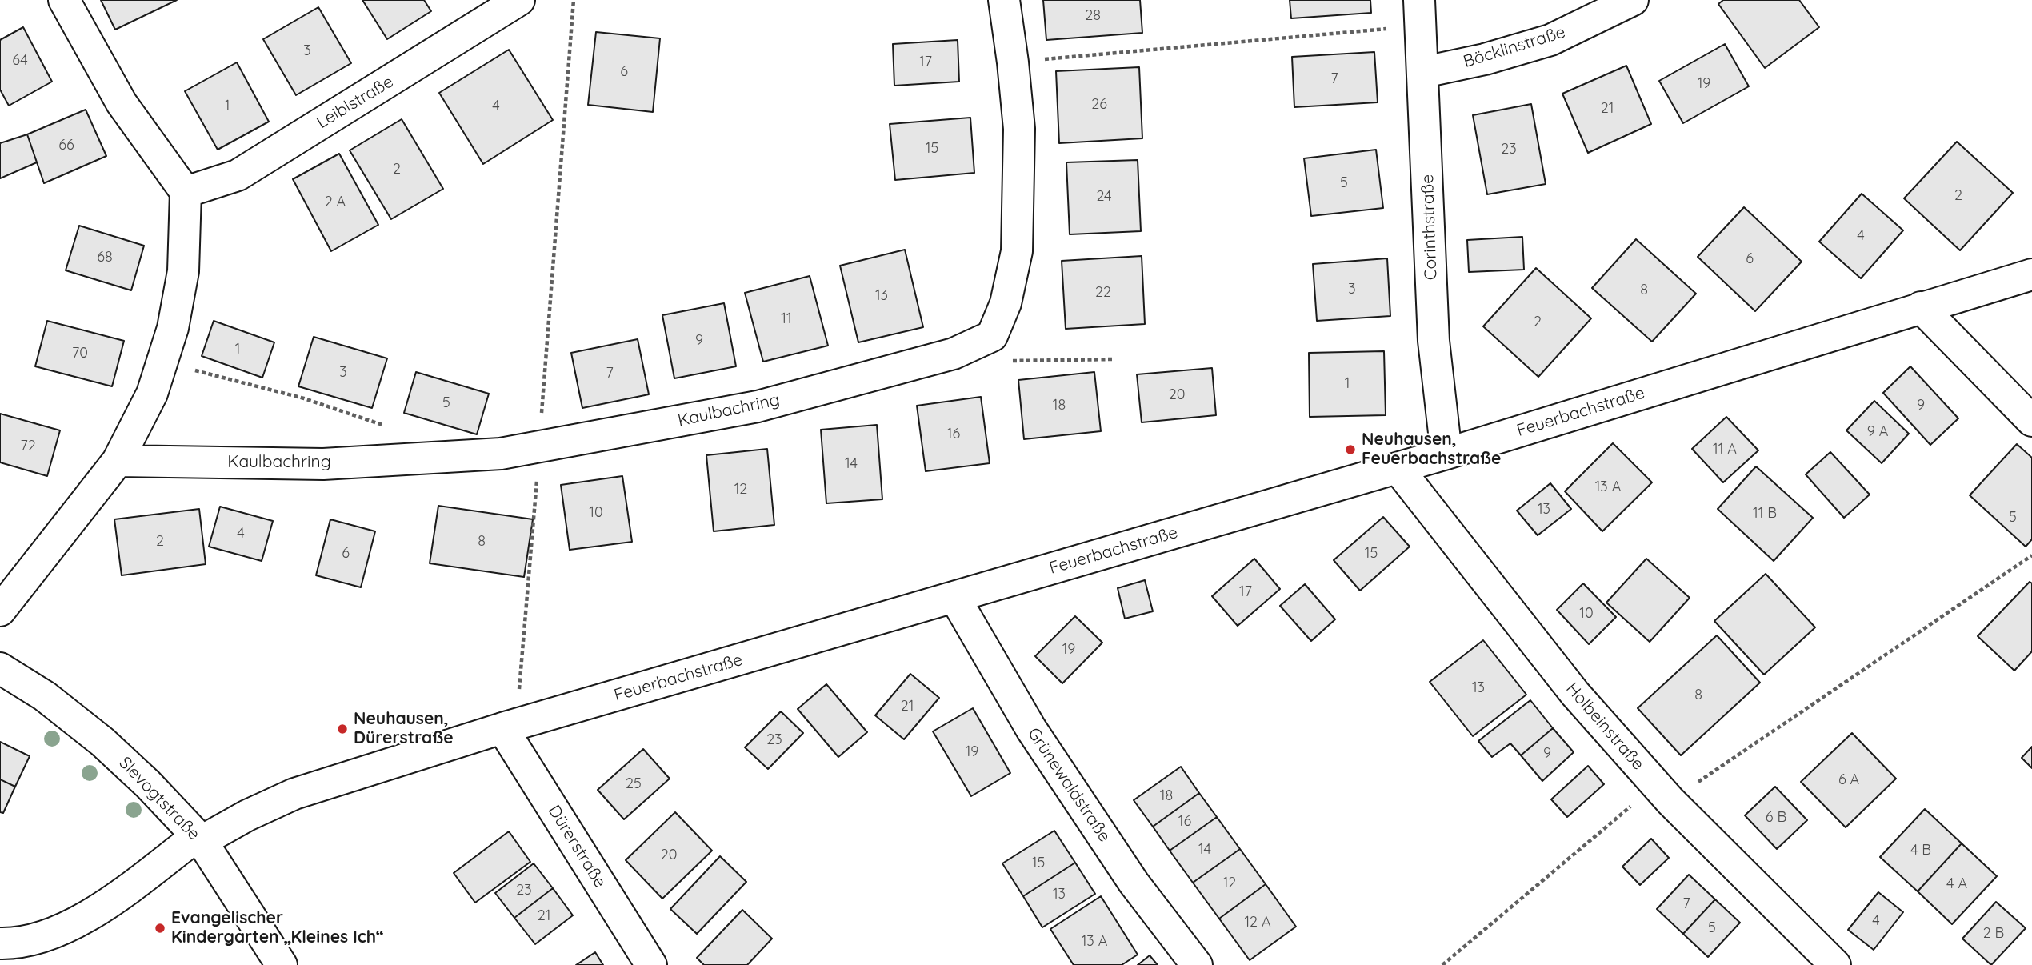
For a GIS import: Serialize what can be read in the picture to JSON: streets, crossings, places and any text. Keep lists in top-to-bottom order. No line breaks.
{"streets":{"street":["Böcklinstraße","Leiblstraße","Corinthstraße","Kaulbachring","Feuerbachstraße","Holbeinstraße","Grünewaldstraße","Slevogtstraße","Dürerstraße"]},"crossings":[["Böcklinstraße","Corinthstraße"],["Corinthstraße","Feuerbachstraße"],["Feuerbachstraße","Holbeinstraße"],["Feuerbachstraße","Grünewaldstraße"],["Feuerbachstraße","Slevogtstraße"],["Feuerbachstraße","Dürerstraße"]],"places":["Neuhausen, Feuerbachstraße","Neuhausen, Dürerstraße","Evangelischer Kindergarten „Kleines Ich“"],"house_numbers":["28","3","64","17","6","7","19","26","1","4","21","66","15","23","2","5","2","24","2 A","4","68","6","3","8","22","13","11","2","9","1","70","3","7","1","20","5","18","9","9 A","16","72","11 A","14","13 A","12","13","10","11 B","5","4","2","8","6","15","17","10","19","13","8","21","23","19","9","6 A","25","18","6 B","16","14","4 B","20","15","12","4 A","23","13","7","21","4","12 A","5","2 B","13 A"]}
